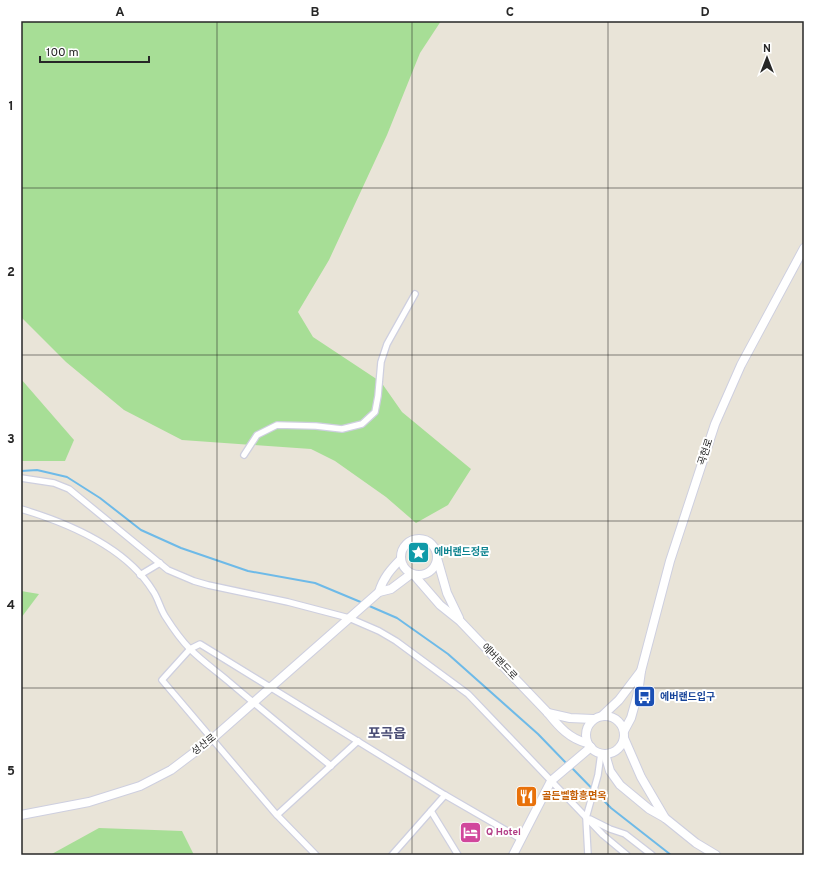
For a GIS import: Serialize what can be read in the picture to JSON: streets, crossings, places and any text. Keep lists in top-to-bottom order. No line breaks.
{"streets":{"main road":["곡현로","에버랜드로","성산로"]},"crossings":[["곡현로","에버랜드로"]],"districts":["포곡읍"],"places":{"place":["에버랜드정문"],"bus stop":["에버랜드입구"],"restaurant":["골든벨함흥면옥"],"hotel":["Q Hotel"]},"scale_bar":"100 m","north":"top","grid":{"columns":["A","B","C","D"],"rows":["1","2","3","4","5"]}}
